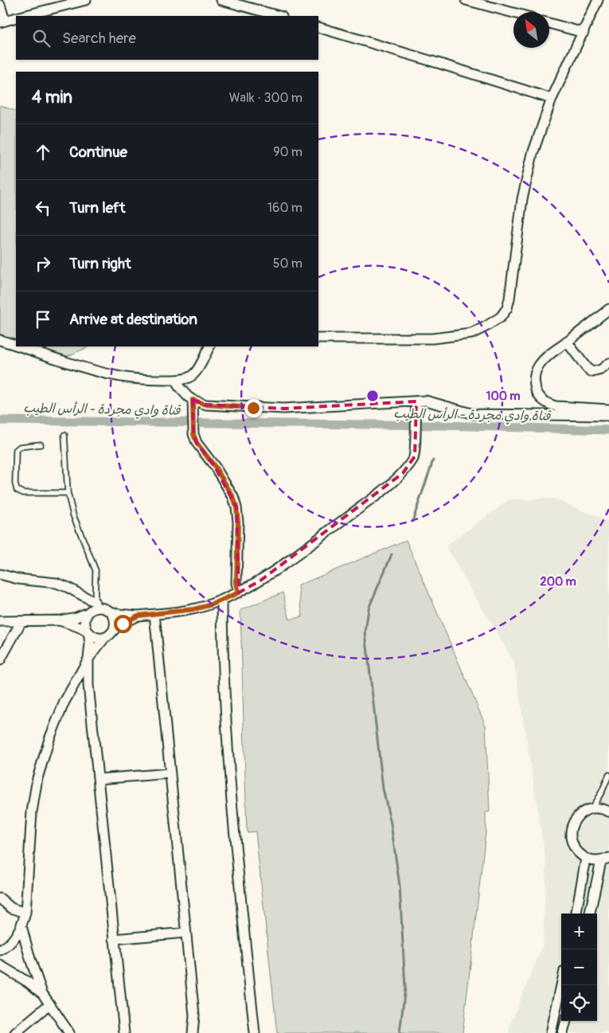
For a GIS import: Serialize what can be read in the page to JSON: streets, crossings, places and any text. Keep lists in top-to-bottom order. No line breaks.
{"water":["قناة وادي مجردة - الرأس الطيب"],"north":"top left","page":{"search":"Search here","heading":["4 min","Walk · 300 m"],"list":[["Continue","90 m"],["Turn left","160 m"],["Turn right","50 m"],"Arrive at destination"],"map_buttons":["+","−"]},"rings":["100 m","200 m"]}
